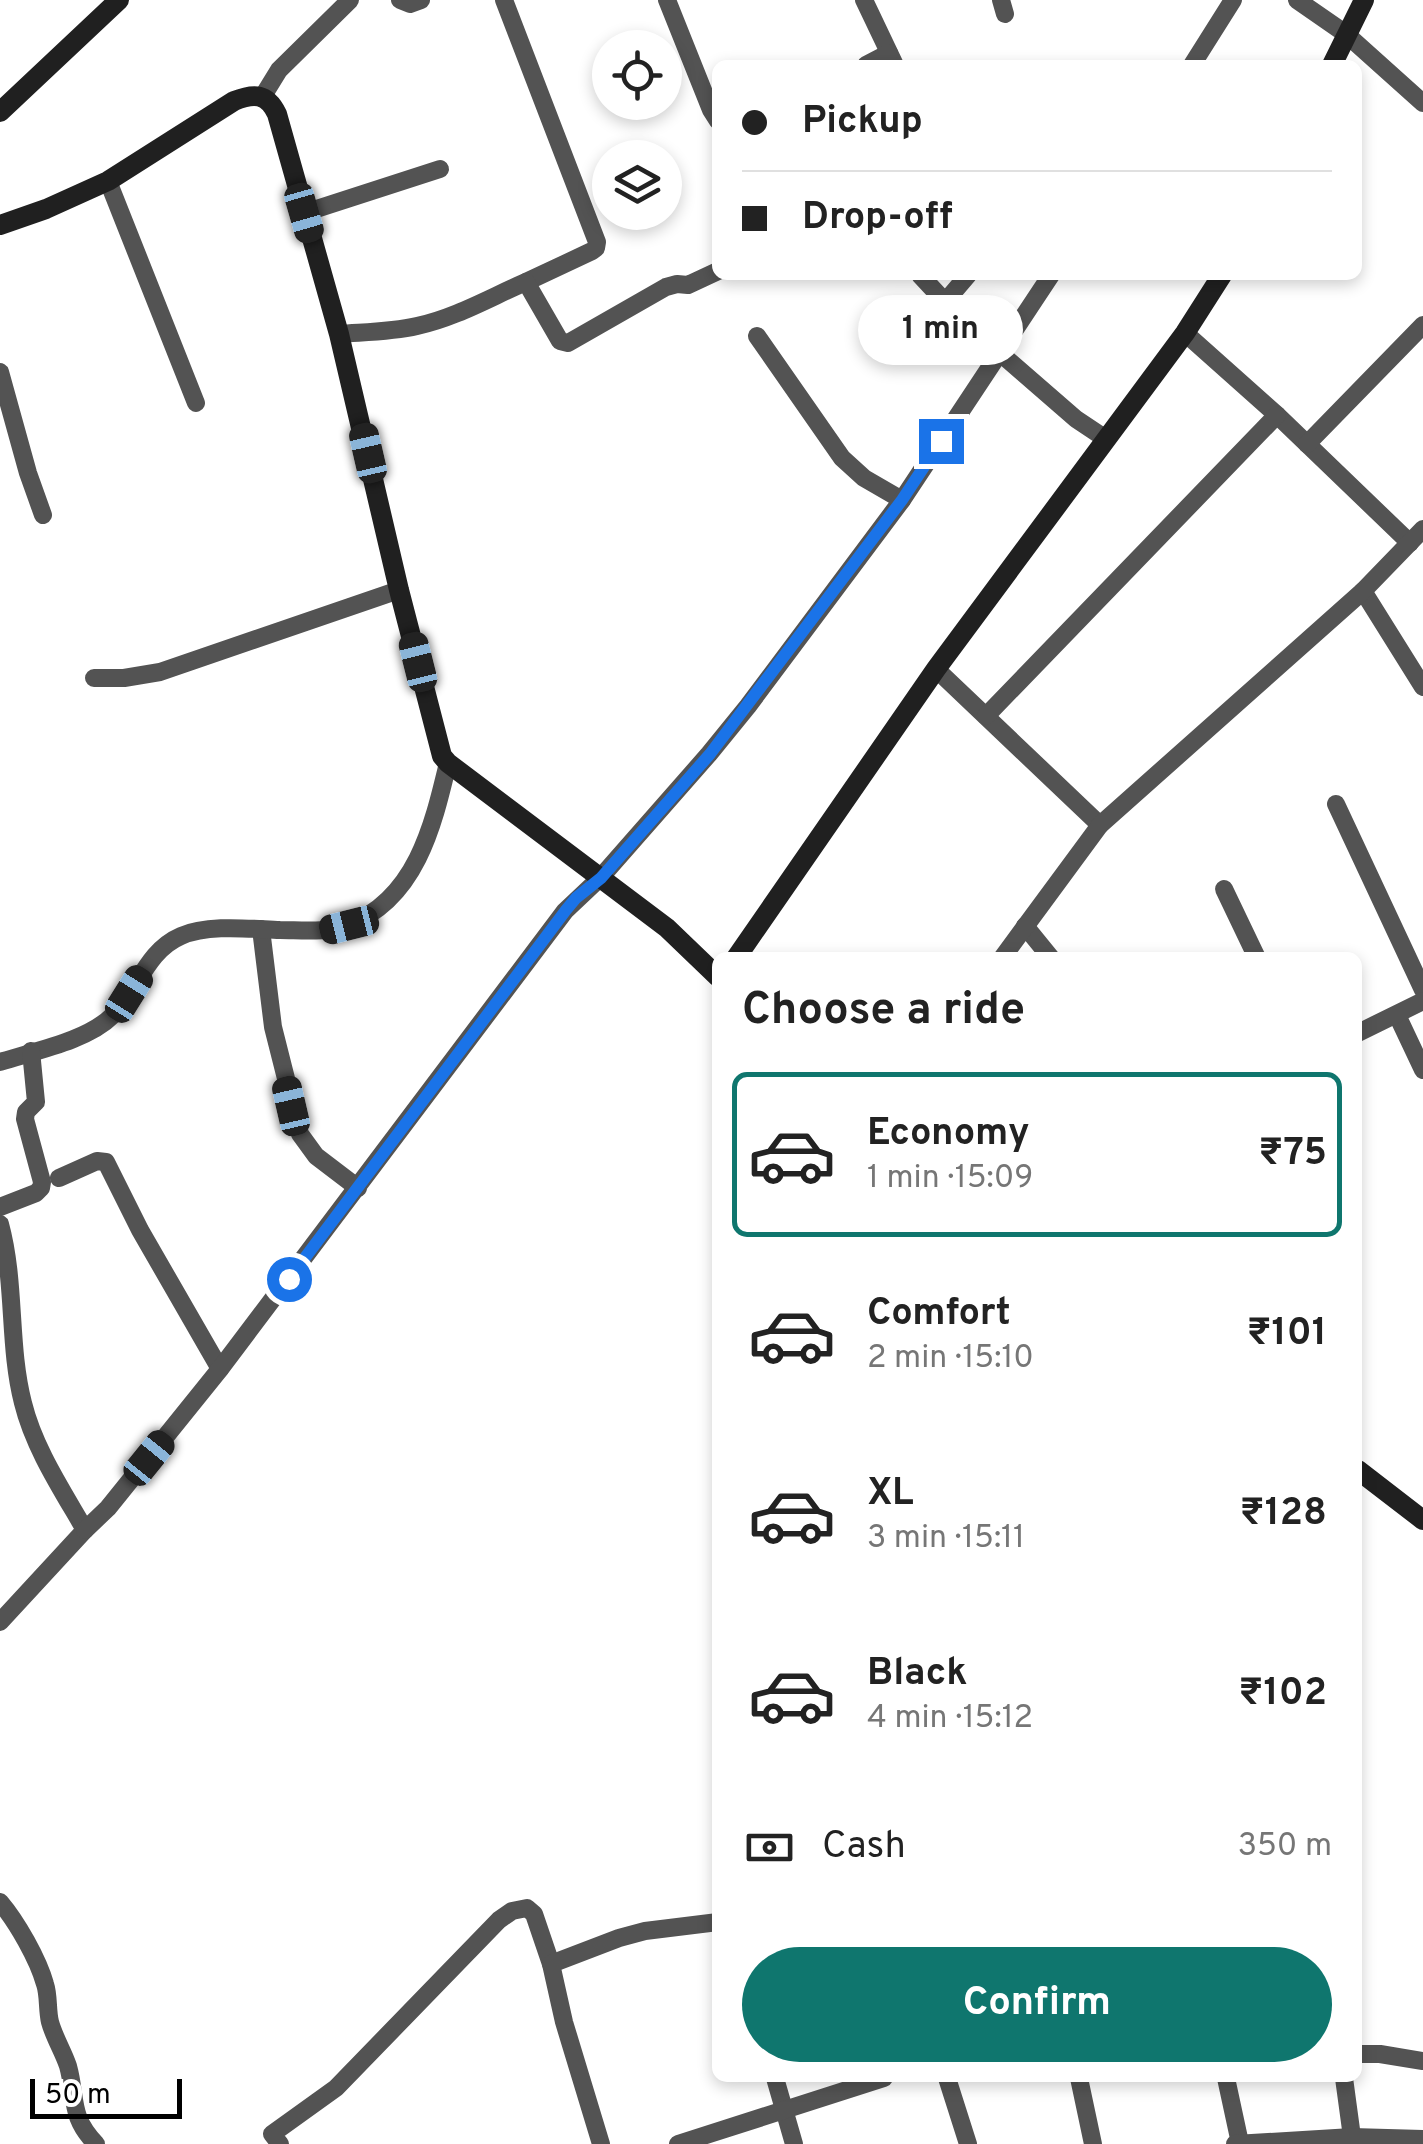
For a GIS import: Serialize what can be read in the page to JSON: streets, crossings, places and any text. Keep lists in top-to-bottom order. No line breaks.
{"scale_bar":"50 m","page":{"banner":["Pickup","Drop-off"],"bubble":"1 min","heading":"Choose a ride","list":[{"name":"Economy","note":"1 min · 15:09","value":"₹75"},{"name":"Comfort","note":"2 min · 15:10","value":"₹101"},{"name":"XL","note":"3 min · 15:11","value":"₹128"},{"name":"Black","note":"4 min · 15:12","value":"₹102"}],"pay":["Cash","350 m"],"buttons":"Confirm","scale":"50 m"}}
